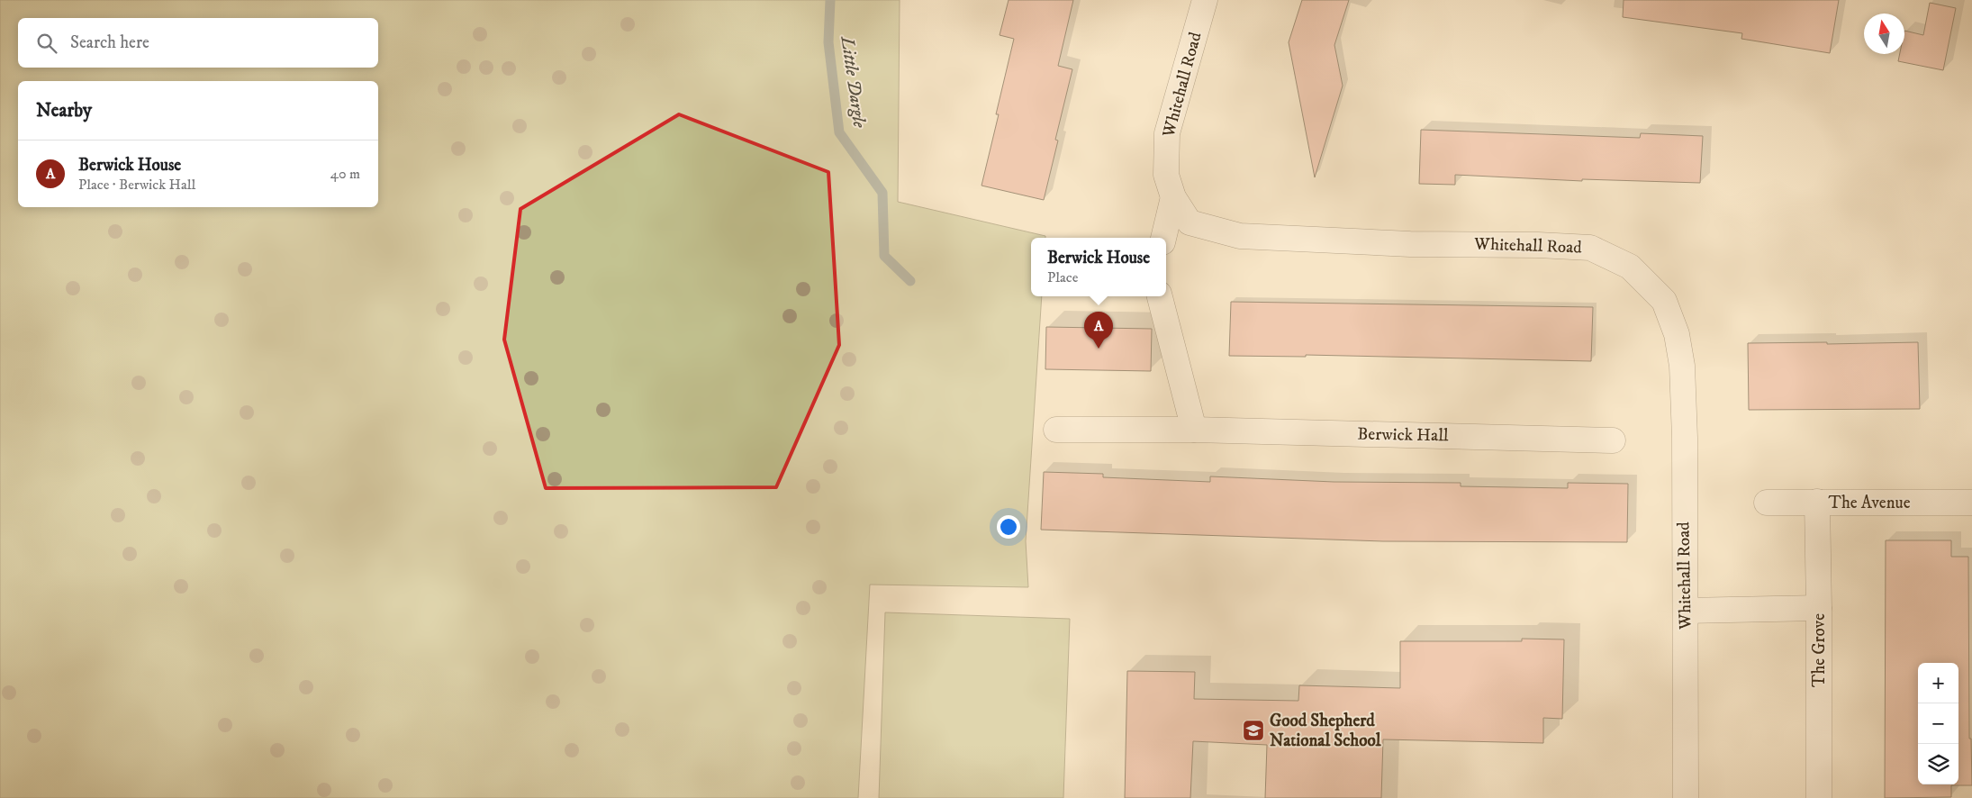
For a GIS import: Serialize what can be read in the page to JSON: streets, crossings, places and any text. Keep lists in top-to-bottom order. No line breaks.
{"streets":{"street":["Whitehall Road","Berwick Hall","The Avenue","The Grove"]},"crossings":[["The Avenue","The Grove"]],"water":["Little Dargle"],"places":{"school or university":["Good Shepherd National School"]},"north":"top","page":{"search":"Search here","heading":"Nearby","list":[{"mark":"A","name":"Berwick House","note":"Place · Berwick Hall","value":"40 m"}],"popup":["Berwick House","Place"],"pins":"A","map_buttons":["+","−"]}}
